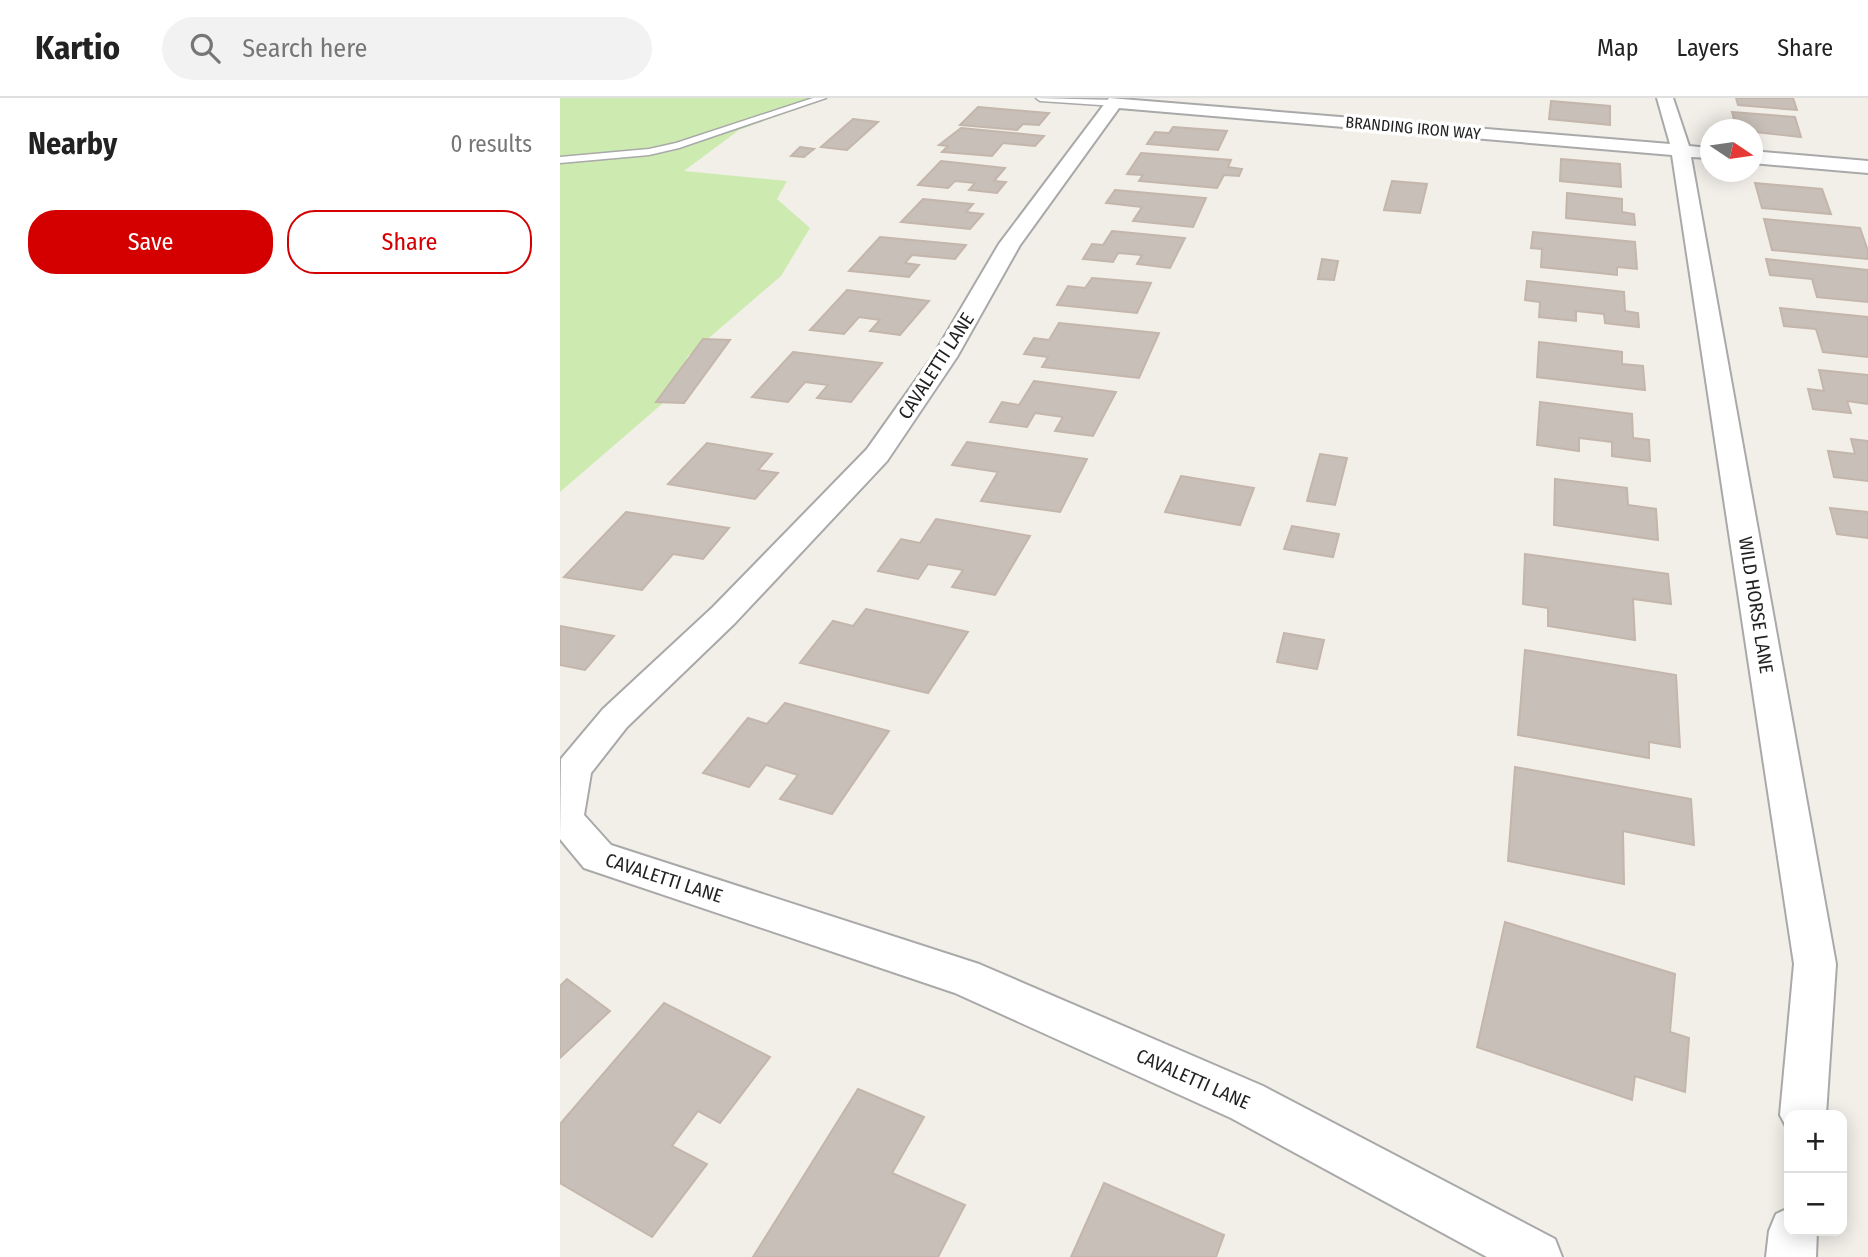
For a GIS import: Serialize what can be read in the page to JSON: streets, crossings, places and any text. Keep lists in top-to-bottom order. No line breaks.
{"streets":{"street":["BRANDING IRON WAY","CAVALETTI LANE","WILD HORSE LANE"]},"crossings":[["BRANDING IRON WAY","CAVALETTI LANE"],["BRANDING IRON WAY","WILD HORSE LANE"]],"north":"right","page":{"header":"Kartio","search":"Search here","nav":["Map","Layers","Share"],"heading":["Nearby","0 results"],"buttons":["Save","Share"],"map_buttons":["+","−"]}}
